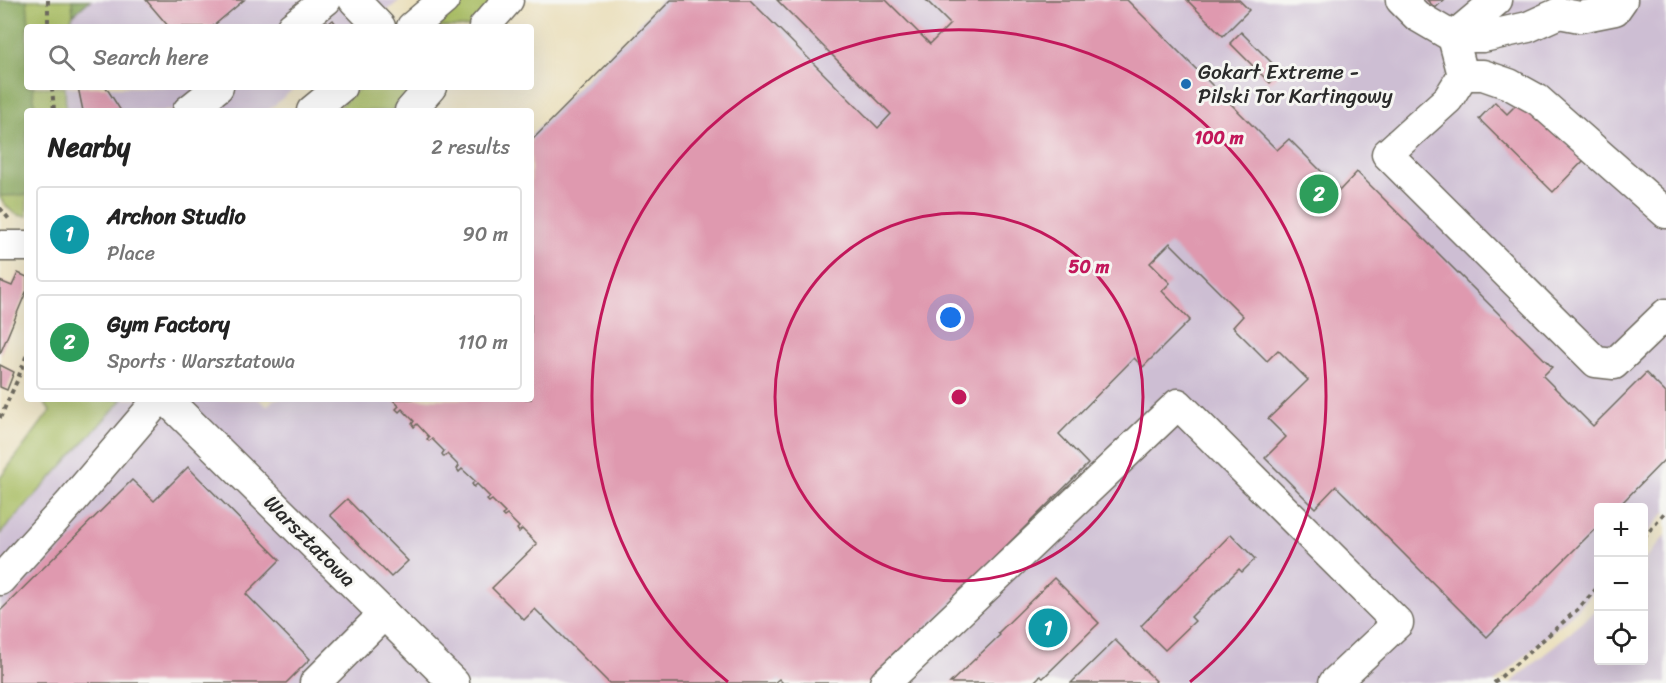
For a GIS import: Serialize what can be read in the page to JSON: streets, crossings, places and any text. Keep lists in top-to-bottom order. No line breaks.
{"streets":{"street":["Warsztatowa"]},"places":["Gokart Extreme - Pilski Tor Kartingowy"],"page":{"search":"Search here","heading":["Nearby","2 results"],"pins":["2","1"],"list":[{"mark":"1","name":"Archon Studio","note":"Place","value":"90 m"},{"mark":"2","name":"Gym Factory","note":"Sports · Warsztatowa","value":"110 m"}],"map_buttons":["+","−"]},"rings":["100 m","50 m"]}
